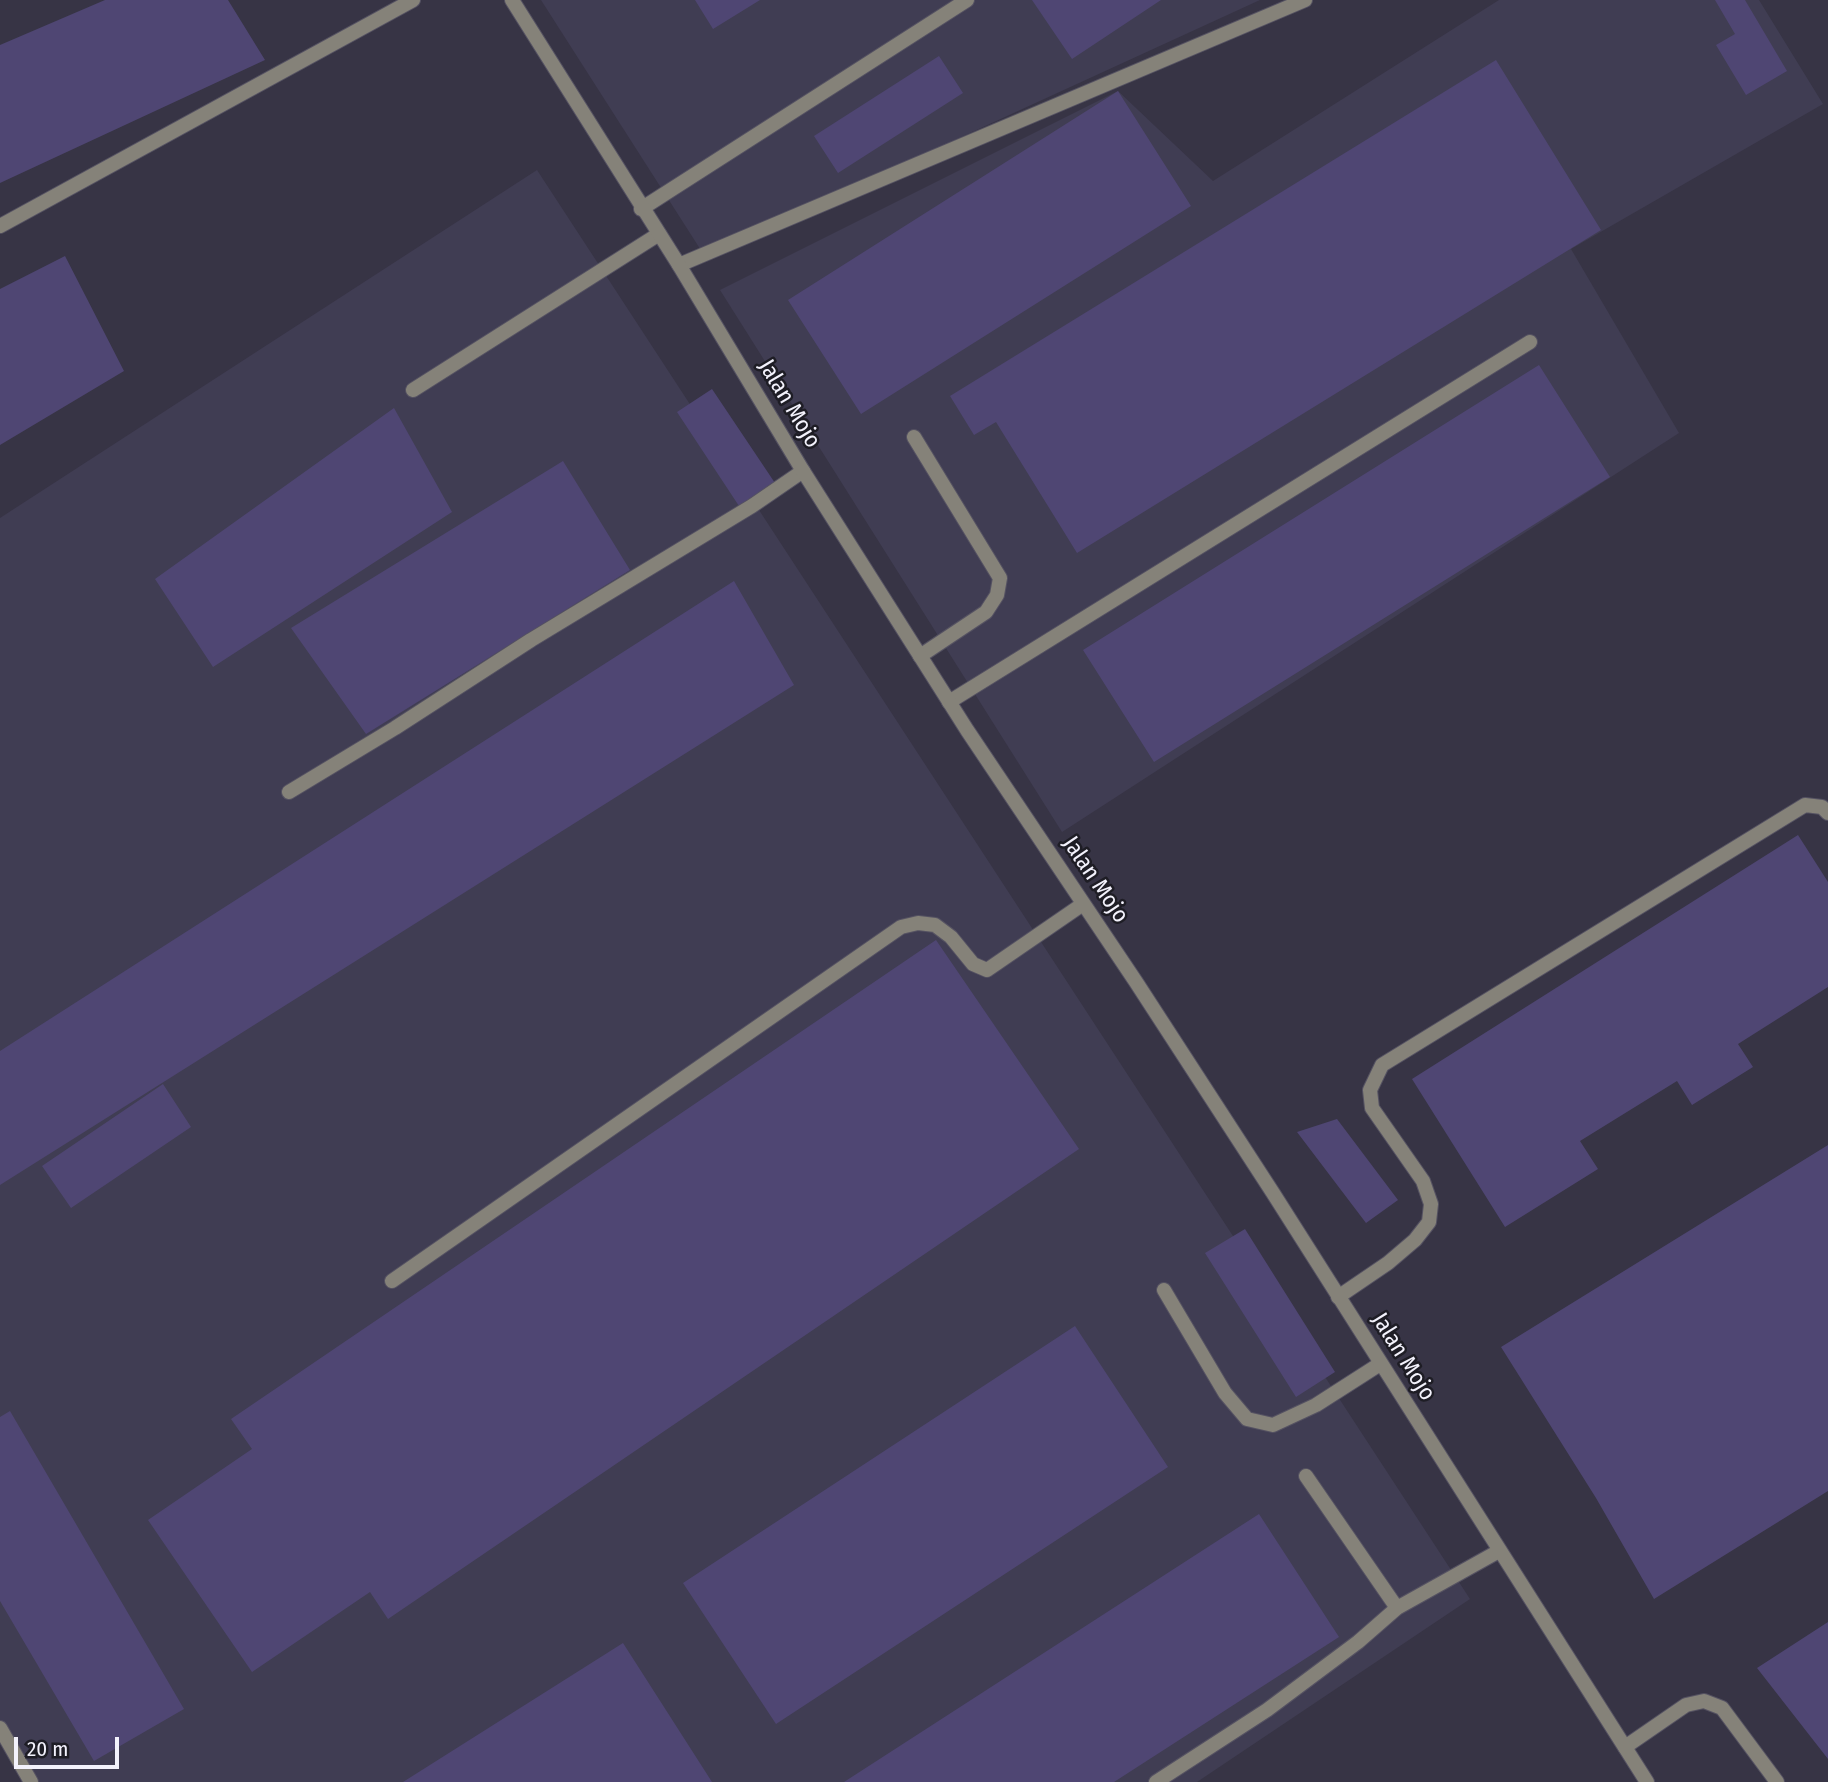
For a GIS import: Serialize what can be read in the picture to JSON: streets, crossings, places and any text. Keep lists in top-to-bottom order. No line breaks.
{"streets":{"street":["Jalan Mojo"]},"scale_bar":"20 m"}
